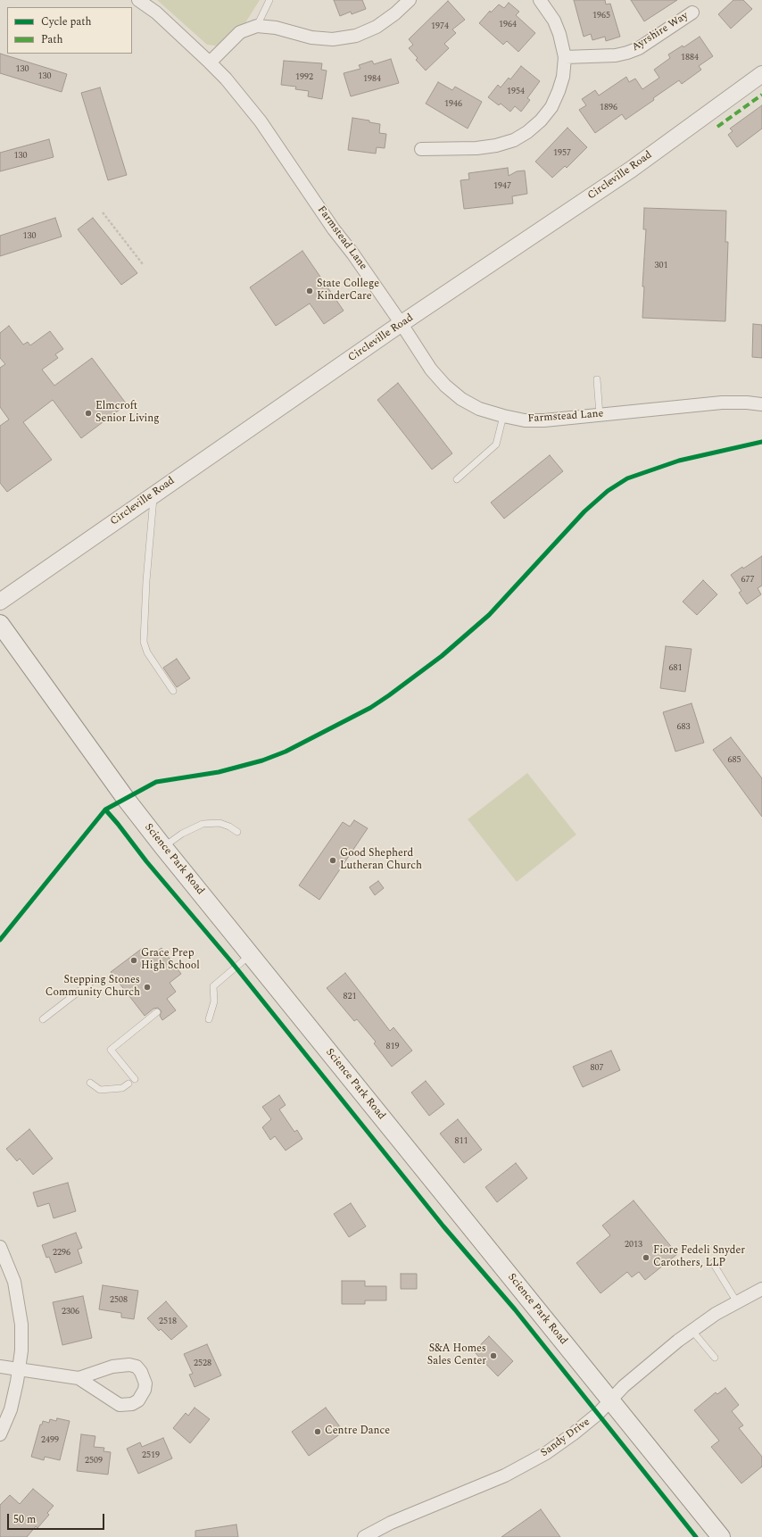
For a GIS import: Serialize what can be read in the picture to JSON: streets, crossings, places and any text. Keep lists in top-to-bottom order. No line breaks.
{"streets":{"main road":["Science Park Road"],"street":["Ayrshire Way","Circleville Road","Farmstead Lane","Sandy Drive"]},"crossings":[["Circleville Road","Farmstead Lane"],["Science Park Road","Sandy Drive"]],"places":["State College KinderCare","Elmcroft Senior Living","Good Shepherd Lutheran Church","Grace Prep High School","Stepping Stones Community Church","Fiore Fedeli Snyder Carothers, LLP","S&A Homes Sales Center","Centre Dance"],"house_numbers":["1965","1964","1974","1884","130","130","1992","1984","1954","1946","1896","1957","130","1947","130","301","677","681","683","685","821","819","807","811","2013","2296","2508","2306","2518","2528","2499","2519","2509"],"legend":["Cycle path","Path"],"scale_bar":"50 m"}
